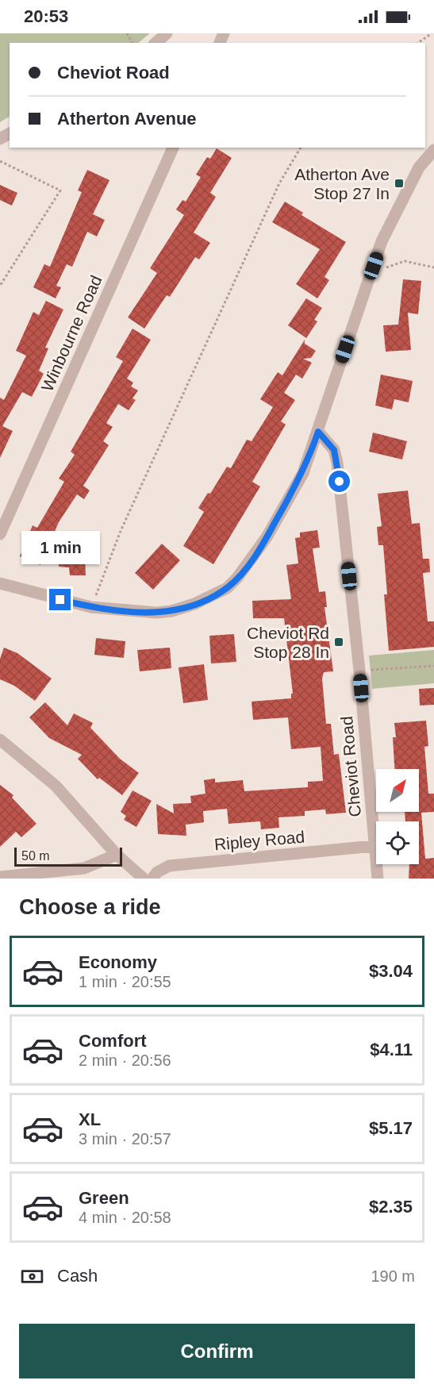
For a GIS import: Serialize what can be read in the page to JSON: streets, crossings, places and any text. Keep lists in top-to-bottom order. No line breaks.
{"streets":{"street":["Winbourne Road","Cheviot Road","Ripley Road"]},"crossings":[["Cheviot Road","Ripley Road"]],"places":{"transit":["Atherton Ave Stop 27 In","Cheviot Rd Stop 28 In"]},"scale_bar":"50 m","north":"top right","page":{"status":"20:53","banner":["Cheviot Road","Atherton Avenue"],"bubble":"1 min","scale":"50 m","heading":"Choose a ride","list":[{"name":"Economy","note":"1 min · 20:55","value":"$3.04"},{"name":"Comfort","note":"2 min · 20:56","value":"$4.11"},{"name":"XL","note":"3 min · 20:57","value":"$5.17"},{"name":"Green","note":"4 min · 20:58","value":"$2.35"}],"pay":["Cash","190 m"],"buttons":"Confirm"}}
